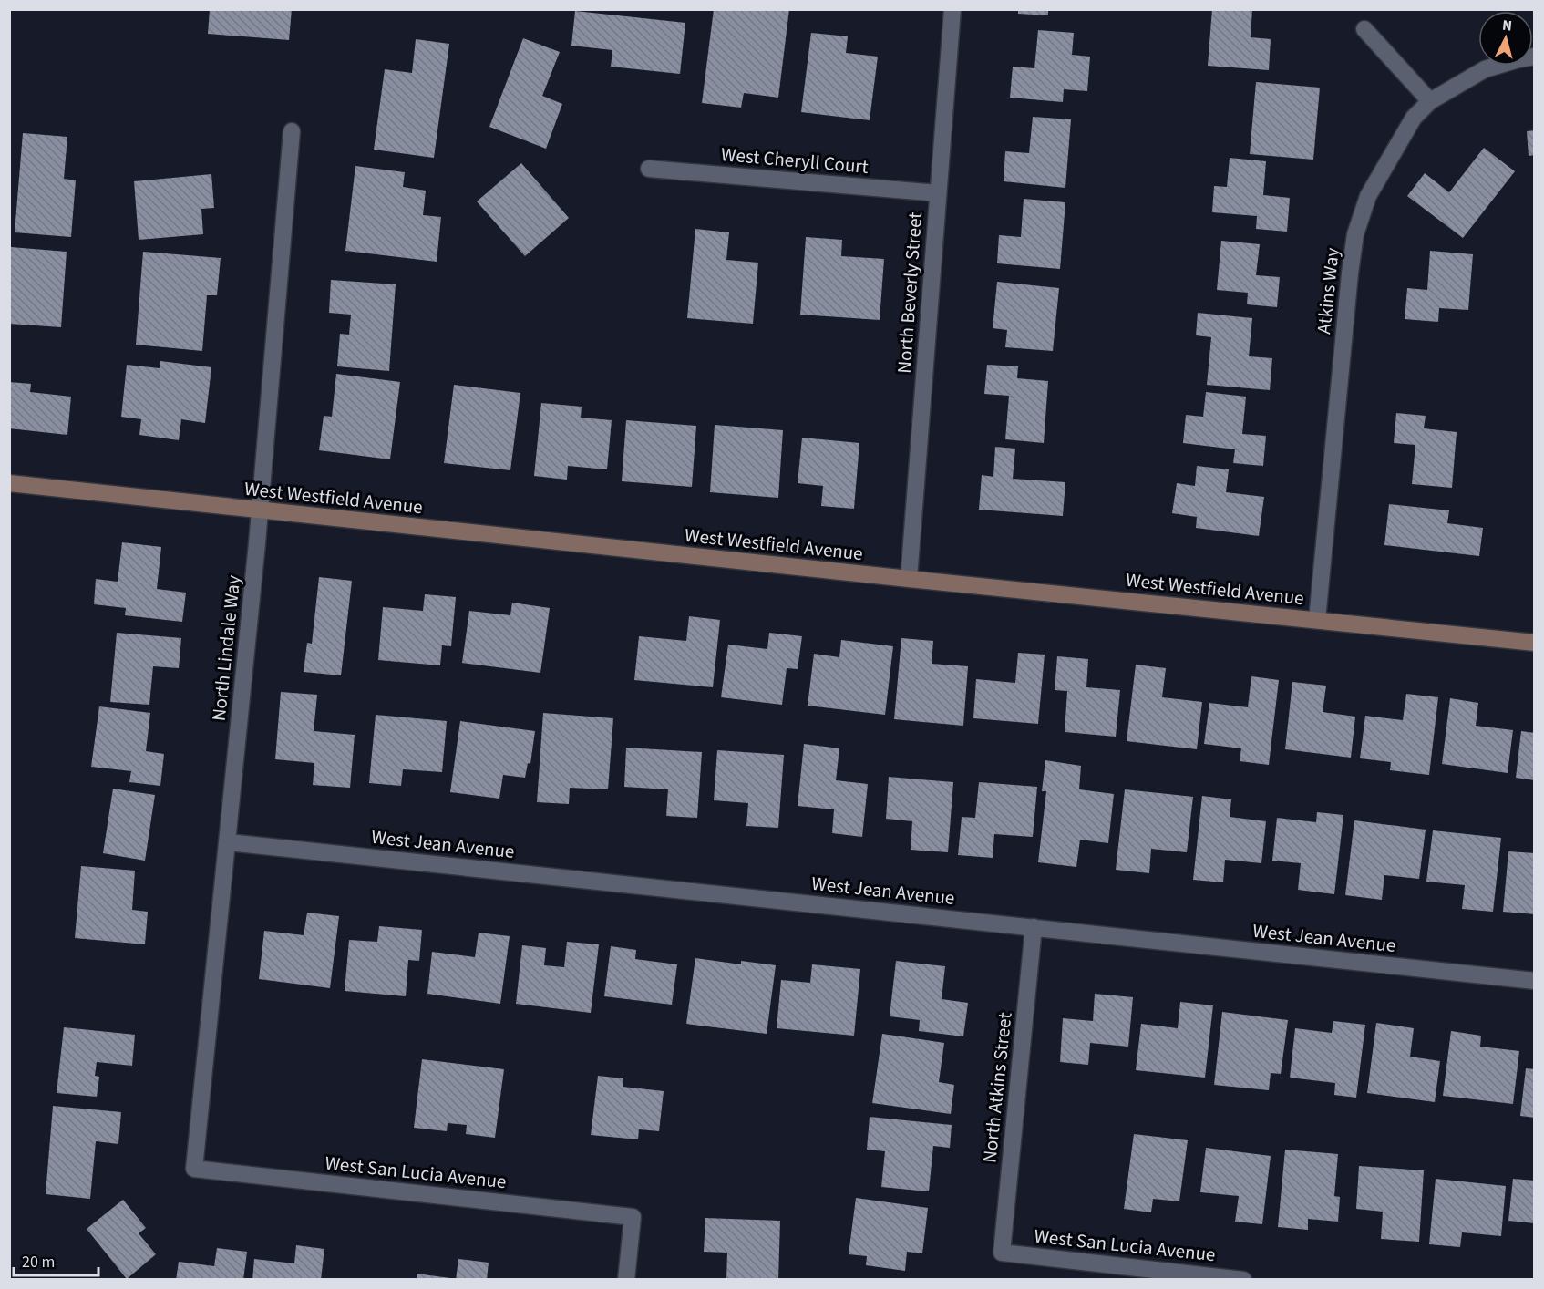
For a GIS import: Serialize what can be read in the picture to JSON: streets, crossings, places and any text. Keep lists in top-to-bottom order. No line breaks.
{"streets":{"street":["West Cheryll Court","Atkins Way","North Beverly Street","West Westfield Avenue","North Lindale Way","West Jean Avenue","North Atkins Street","West San Lucia Avenue"]},"crossings":[["West Cheryll Court","North Beverly Street"],["Atkins Way","West Westfield Avenue"],["North Beverly Street","West Westfield Avenue"],["West Westfield Avenue","North Lindale Way"],["North Lindale Way","West Jean Avenue"],["North Lindale Way","West San Lucia Avenue"],["West Jean Avenue","North Atkins Street"],["North Atkins Street","West San Lucia Avenue"]],"scale_bar":"20 m","north":"top"}
